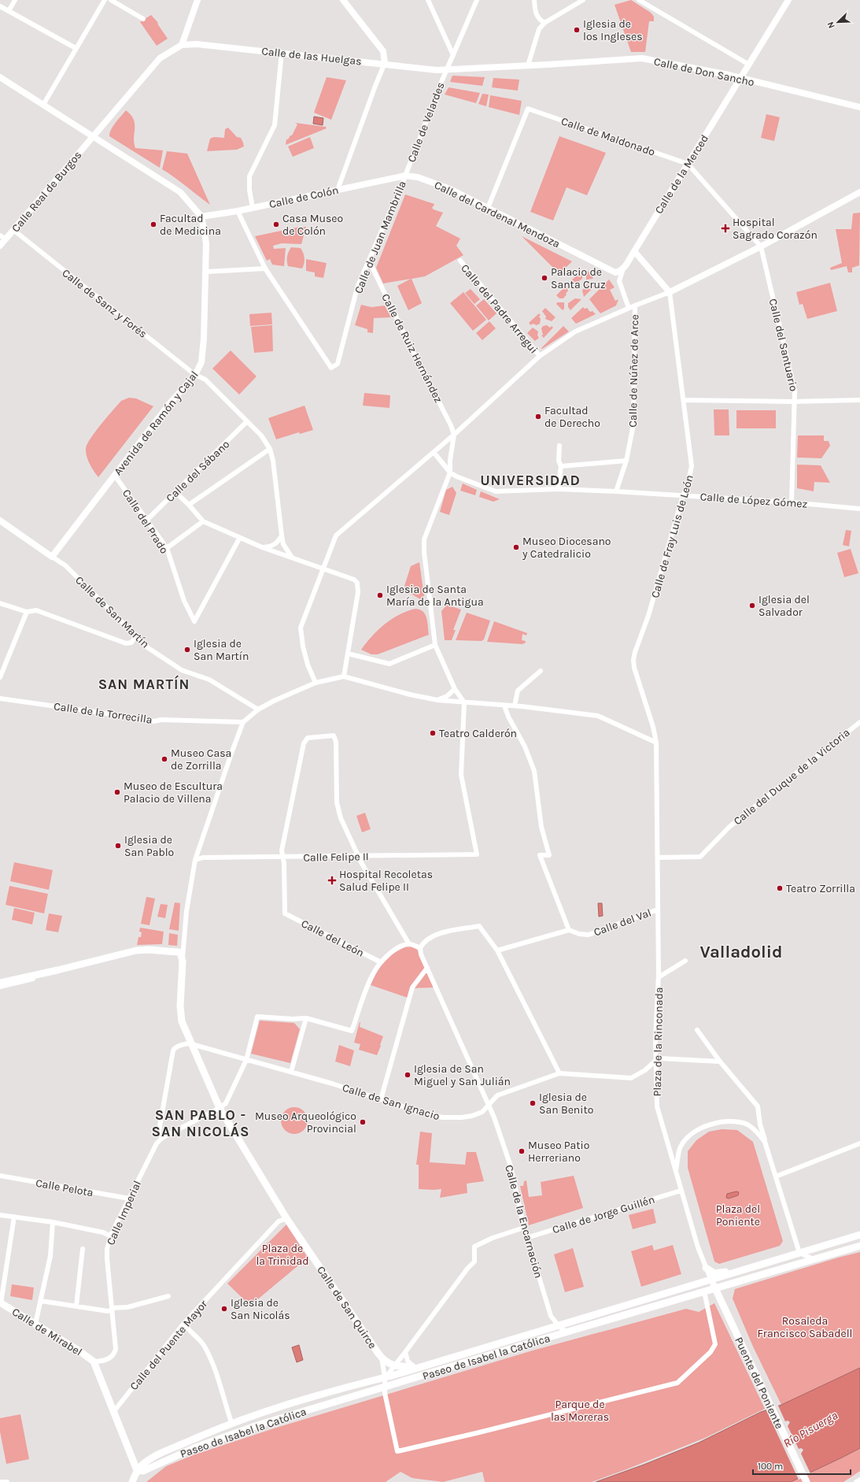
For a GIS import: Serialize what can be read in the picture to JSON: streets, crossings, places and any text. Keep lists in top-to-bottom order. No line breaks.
{"streets":{"main road":["Calle de San Quirce","Calle de Mirabel","Paseo de Isabel la Católica","Puente del Poniente"],"street":["Calle de las Huelgas","Calle de Don Sancho","Calle de Velardes","Calle de Maldonado","Calle de la Merced","Calle Real de Burgos","Calle de Colón","Calle del Cardenal Mendoza","Calle de Juan Mambrilla","Calle de Sanz y Forés","Calle del Padre Arregui","Calle del Santuario","Calle de Ruiz Hernández","Calle de Núñez de Arce","Avenida de Ramón y Cajal","Calle del Sábano","Calle de López Gómez","Calle del Prado","Calle de Fray Luis de León","Calle de San Martín","Calle de la Torrecilla","Calle del Duque de la Victoria","Calle Felipe II","Calle del Val","Calle del León","Plaza de la Rinconada","Calle de San Ignacio","Calle Pelota","Calle Imperial","Calle de Jorge Guillén","Calle de la Encarnación","Calle del Puente Mayor"]},"crossings":[["Calle de las Huelgas","Calle de Don Sancho"],["Calle de las Huelgas","Calle de Velardes"],["Calle de las Huelgas","Calle Real de Burgos"],["Calle de Don Sancho","Calle de la Merced"],["Calle de Velardes","Calle de Colón"],["Calle de Velardes","Calle del Cardenal Mendoza"],["Calle de Velardes","Calle de Juan Mambrilla"],["Calle de Maldonado","Calle de la Merced"],["Calle de Maldonado","Calle del Cardenal Mendoza"],["Calle de la Merced","Calle del Cardenal Mendoza"],["Calle Real de Burgos","Calle de Sanz y Forés"],["Calle de Colón","Calle del Cardenal Mendoza"],["Calle de Colón","Calle de Juan Mambrilla"],["Calle de Colón","Avenida de Ramón y Cajal"],["Calle del Cardenal Mendoza","Calle de Juan Mambrilla"],["Calle de Juan Mambrilla","Calle de Ruiz Hernández"],["Calle de Sanz y Forés","Avenida de Ramón y Cajal"],["Calle de Sanz y Forés","Calle del Sábano"],["Calle del Santuario","Calle de López Gómez"],["Calle de Núñez de Arce","Calle de López Gómez"],["Avenida de Ramón y Cajal","Calle del Prado"],["Avenida de Ramón y Cajal","Calle de San Martín"],["Calle del Sábano","Calle del Prado"],["Calle de López Gómez","Calle de Fray Luis de León"],["Calle de Fray Luis de León","Plaza de la Rinconada"],["Calle del Duque de la Victoria","Plaza de la Rinconada"],["Calle Felipe II","Calle del León"],["Calle del Val","Plaza de la Rinconada"],["Calle de San Ignacio","Calle de la Encarnación"],["Calle Pelota","Calle Imperial"],["Calle Imperial","Calle de San Quirce"],["Calle Imperial","Calle de Mirabel"],["Calle de Jorge Guillén","Calle de la Encarnación"],["Calle de la Encarnación","Paseo de Isabel la Católica"],["Calle de San Quirce","Calle del Puente Mayor"],["Calle de San Quirce","Paseo de Isabel la Católica"],["Paseo de Isabel la Católica","Puente del Poniente"]],"districts":["UNIVERSIDAD","SAN MARTÍN","Valladolid","SAN PABLO - SAN NICOLÁS"],"water":["Río Pisuerga"],"parks":["Plaza del Poniente","Plaza de la Trinidad","Rosaleda Francisco Sabadell","Parque de las Moreras"],"places":{"other":["Iglesia de los Ingleses","Facultad de Medicina","Casa Museo de Colón","Palacio de Santa Cruz","Facultad de Derecho","Museo Diocesano y Catedralicio","Iglesia de Santa María de la Antigua","Iglesia del Salvador","Iglesia de San Martín","Teatro Calderón","Museo Casa de Zorrilla","Museo de Escultura Palacio de Villena","Iglesia de San Pablo","Teatro Zorrilla","Iglesia de San Miguel y San Julián","Iglesia de San Benito","Museo Arqueológico Provincial","Museo Patio Herreriano","Iglesia de San Nicolás"],"health":["Hospital Sagrado Corazón","Hospital Recoletas Salud Felipe II"]},"scale_bar":"100 m","north":"bottom left"}
